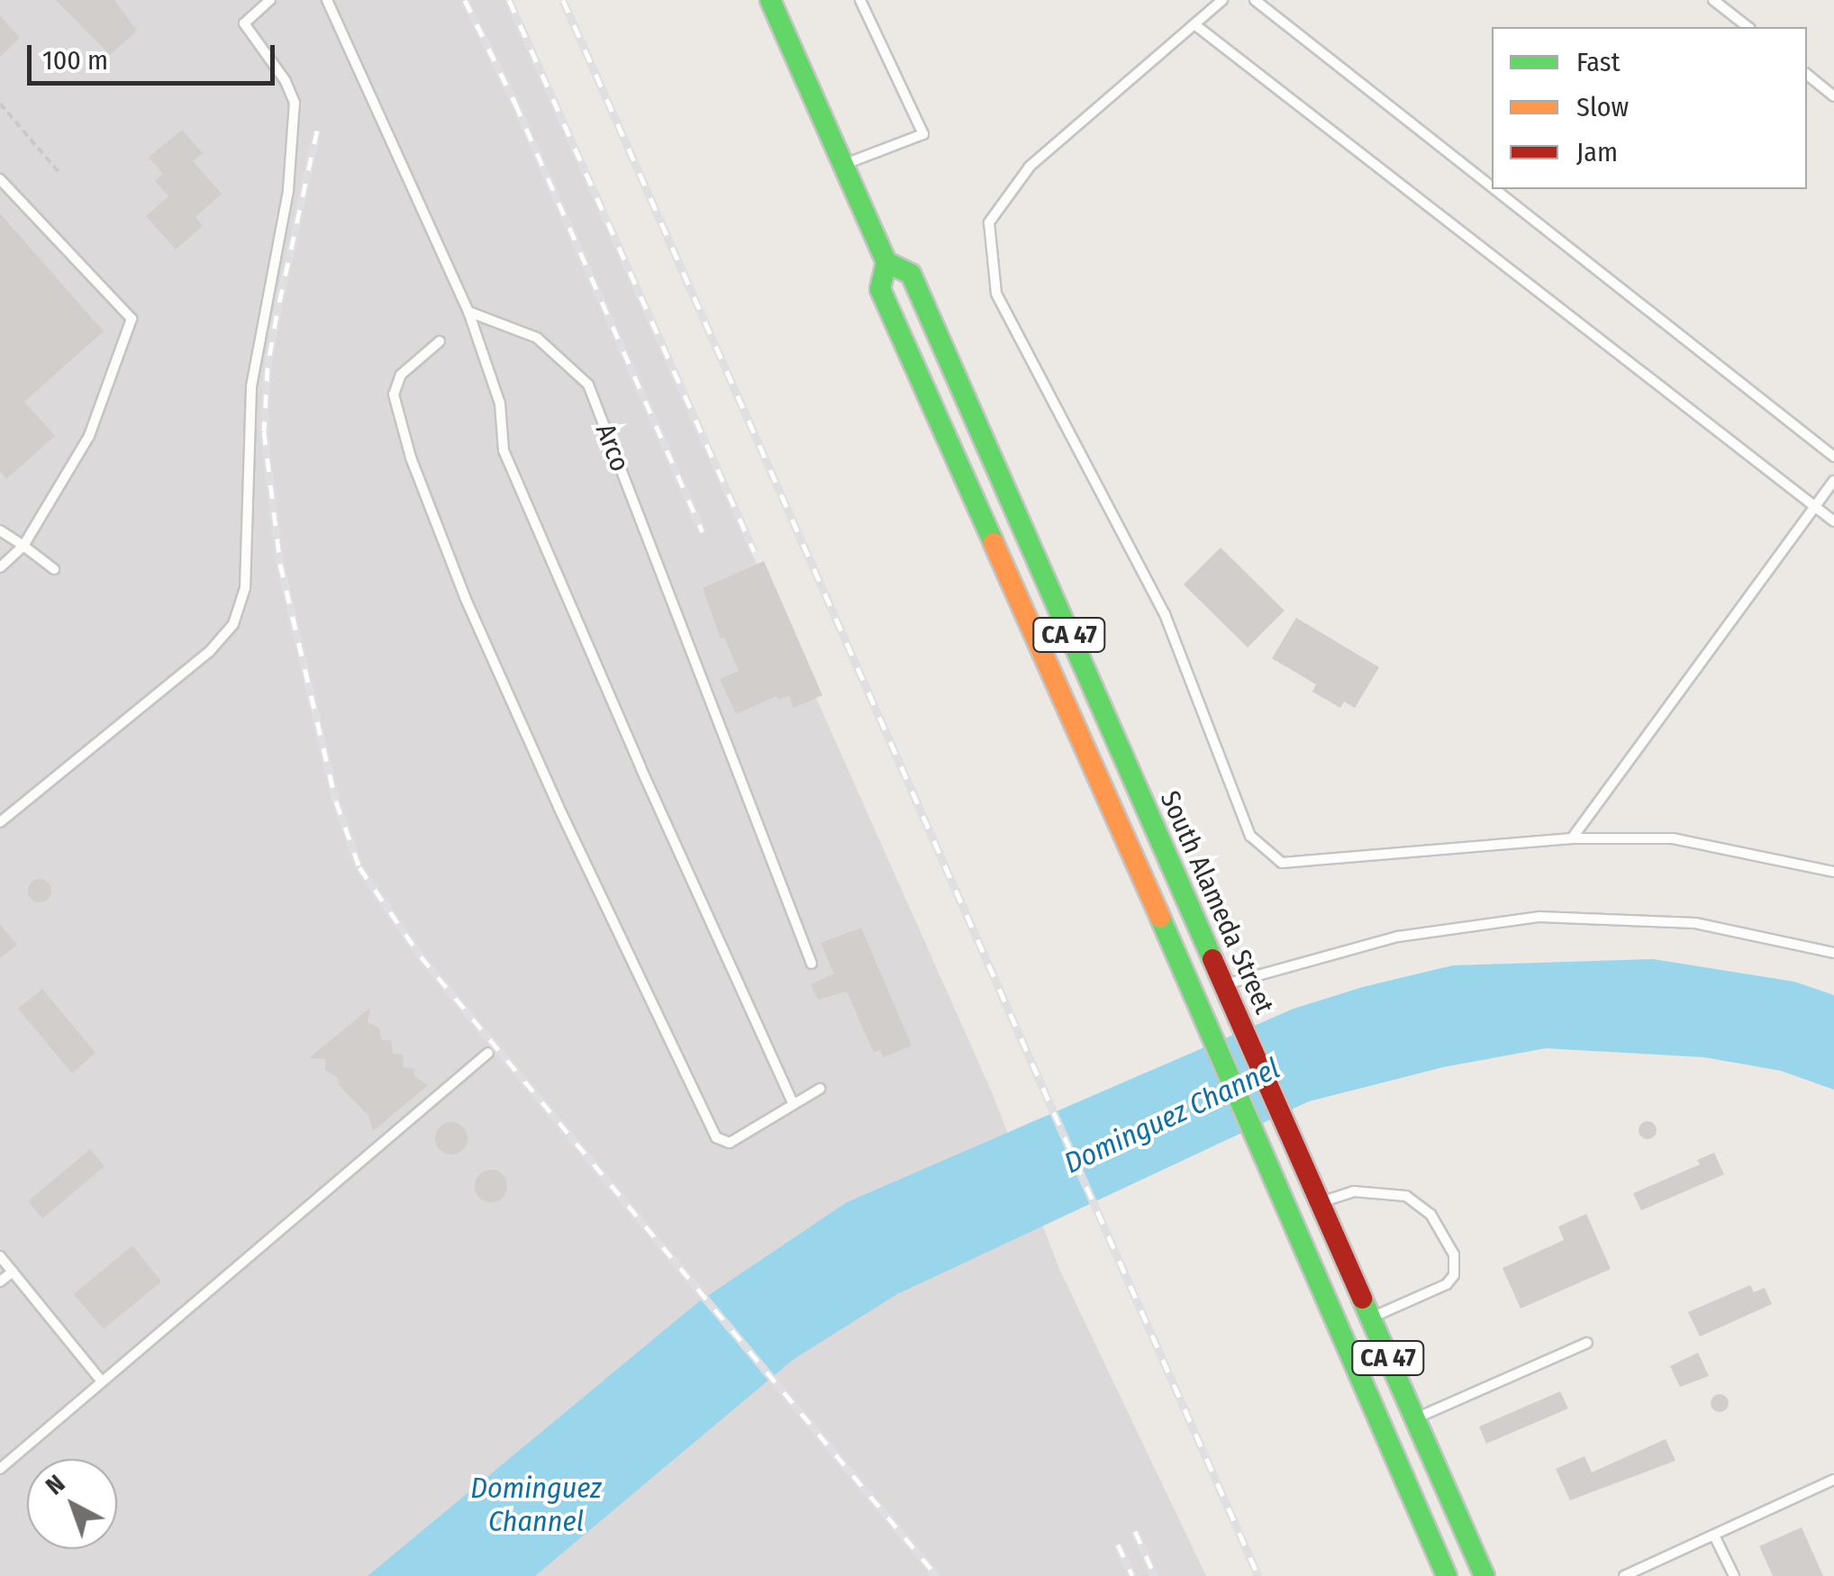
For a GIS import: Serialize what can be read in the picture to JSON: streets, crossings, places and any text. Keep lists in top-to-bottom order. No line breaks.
{"streets":{"main road":["CA 47","South Alameda Street"],"lane":["Arco"]},"water":["Dominguez Channel"],"legend":["Fast","Slow","Jam"],"scale_bar":"100 m","north":"top left"}
